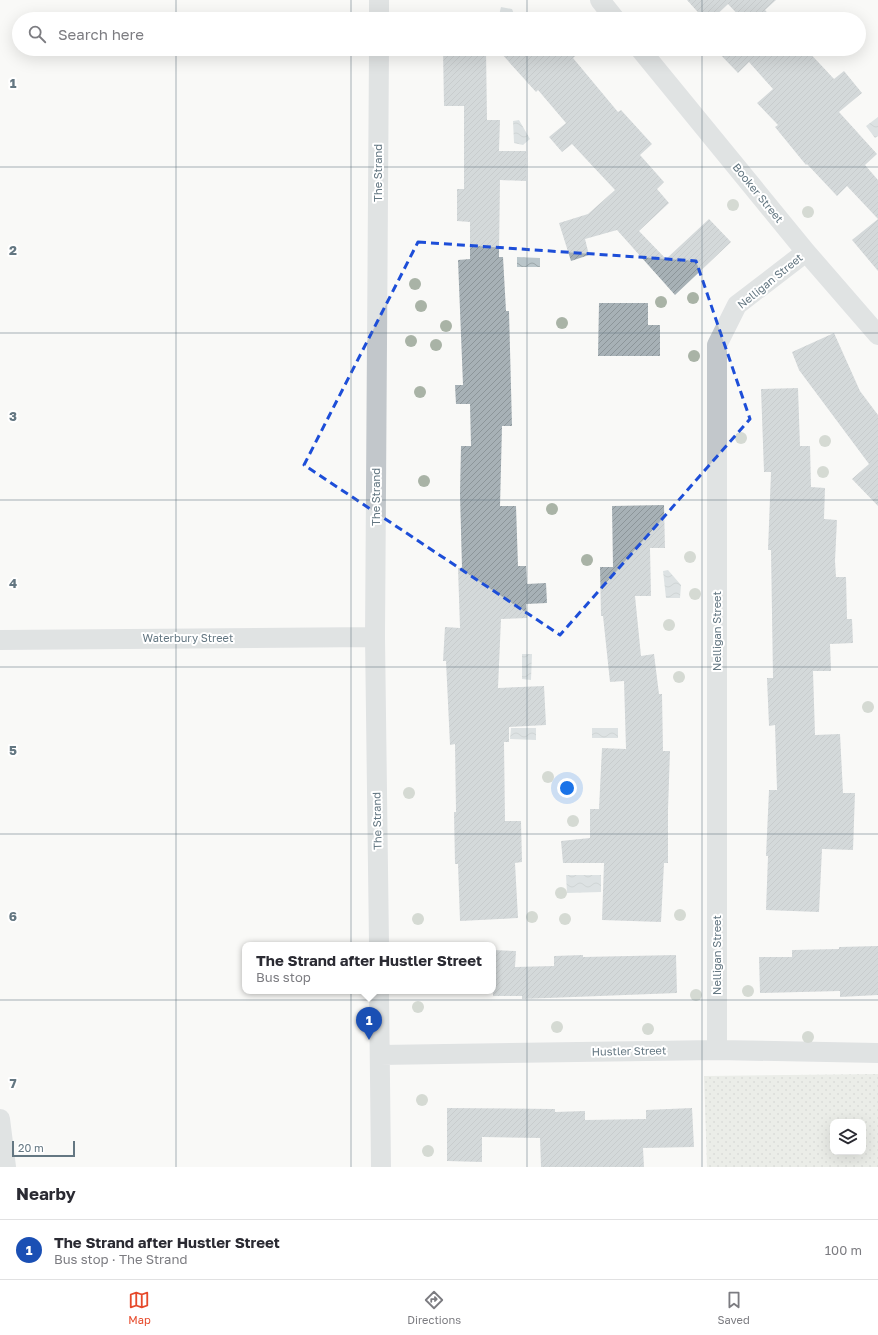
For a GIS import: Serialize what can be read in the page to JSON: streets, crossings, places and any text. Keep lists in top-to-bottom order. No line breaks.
{"streets":{"street":["The Strand","Booker Street","Nelligan Street","Waterbury Street","Hustler Street"]},"crossings":[["The Strand","Waterbury Street"],["Booker Street","Nelligan Street"],["Nelligan Street","Hustler Street"]],"scale_bar":"20 m","page":{"search":"Search here","popup":["The Strand after Hustler Street","Bus stop"],"pins":"1","scale":"20 m","heading":"Nearby","list":[{"mark":"1","name":"The Strand after Hustler Street","note":"Bus stop · The Strand","value":"100 m"}],"nav":["Map","Directions","Saved"]},"grid":{"rows":["1","2","3","4","5","6","7"]}}
